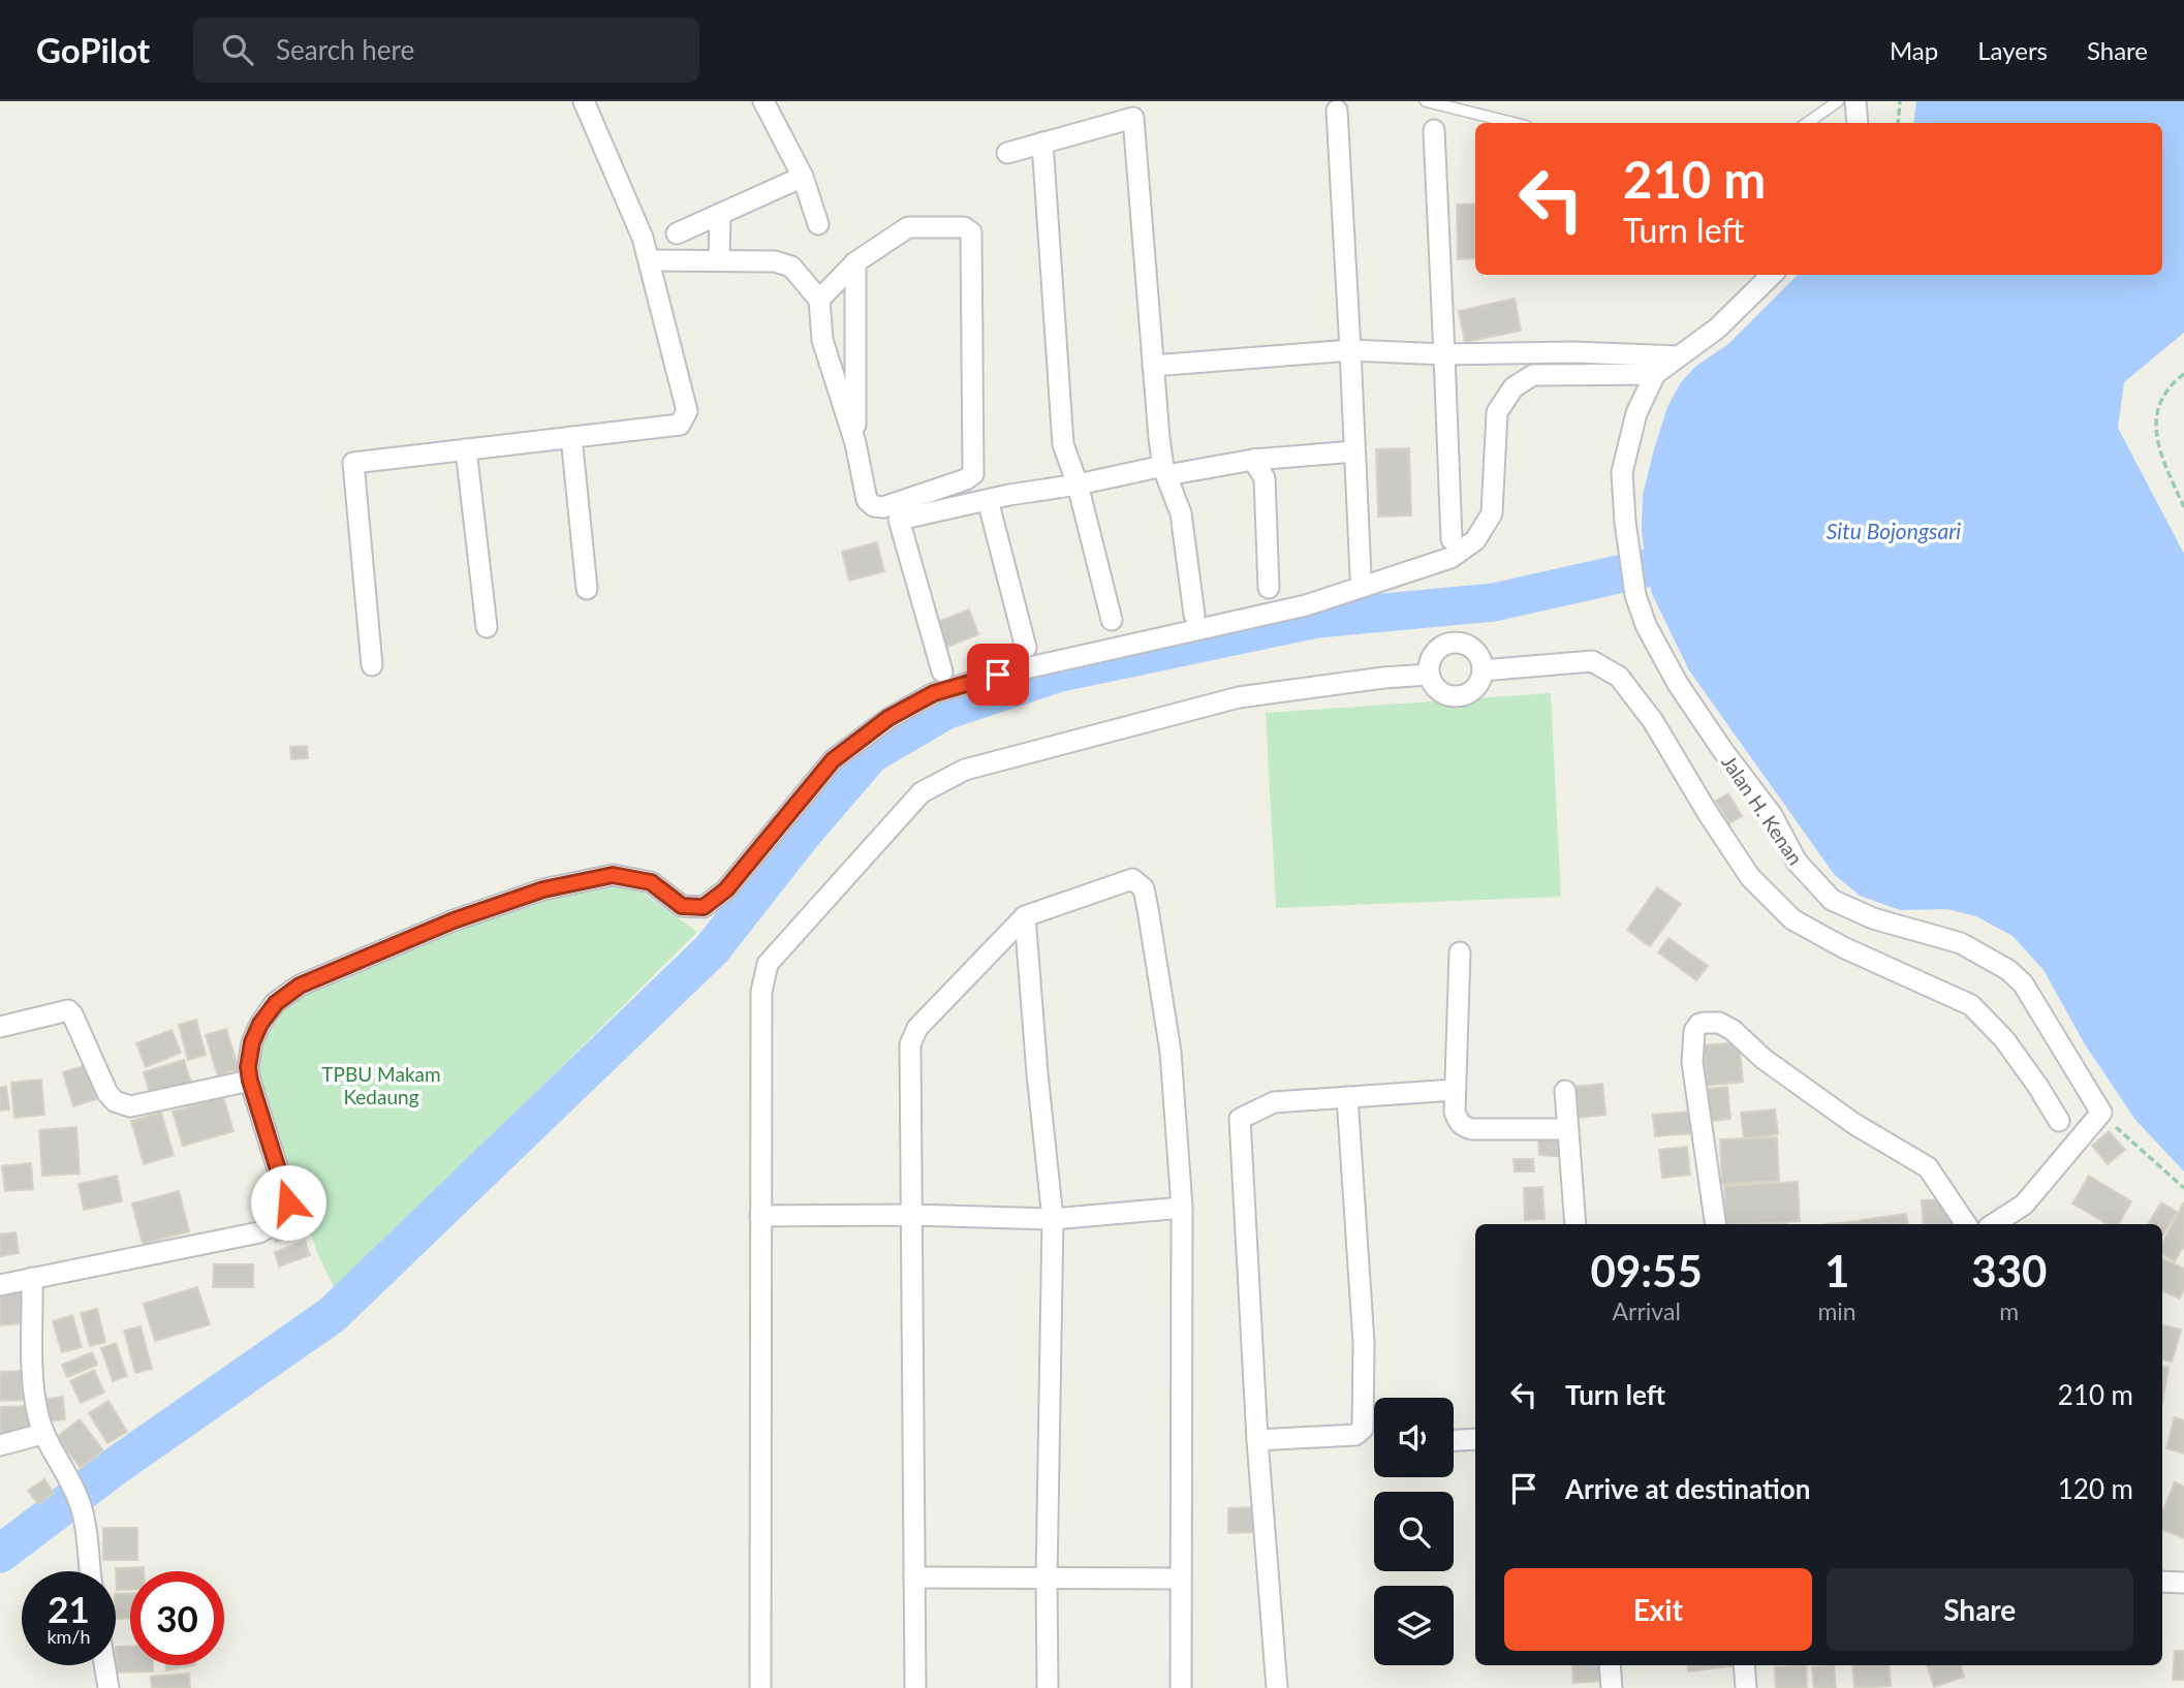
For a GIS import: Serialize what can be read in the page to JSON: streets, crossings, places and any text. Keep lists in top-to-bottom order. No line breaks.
{"streets":{"street":["Jalan H. Kenan"]},"water":["Situ Bojongsari"],"parks":["TPBU Makam Kedaung"],"page":{"header":"GoPilot","search":"Search here","nav":["Map","Layers","Share"],"turn":["210 m","Turn left"],"eta":["09:55","Arrival","1","min","330","m"],"list":[{"name":"Turn left","value":"210 m"},{"name":"Arrive at destination","value":"120 m"}],"buttons":["Exit","Share"],"speed":"21 km/h","limit":"30"}}
